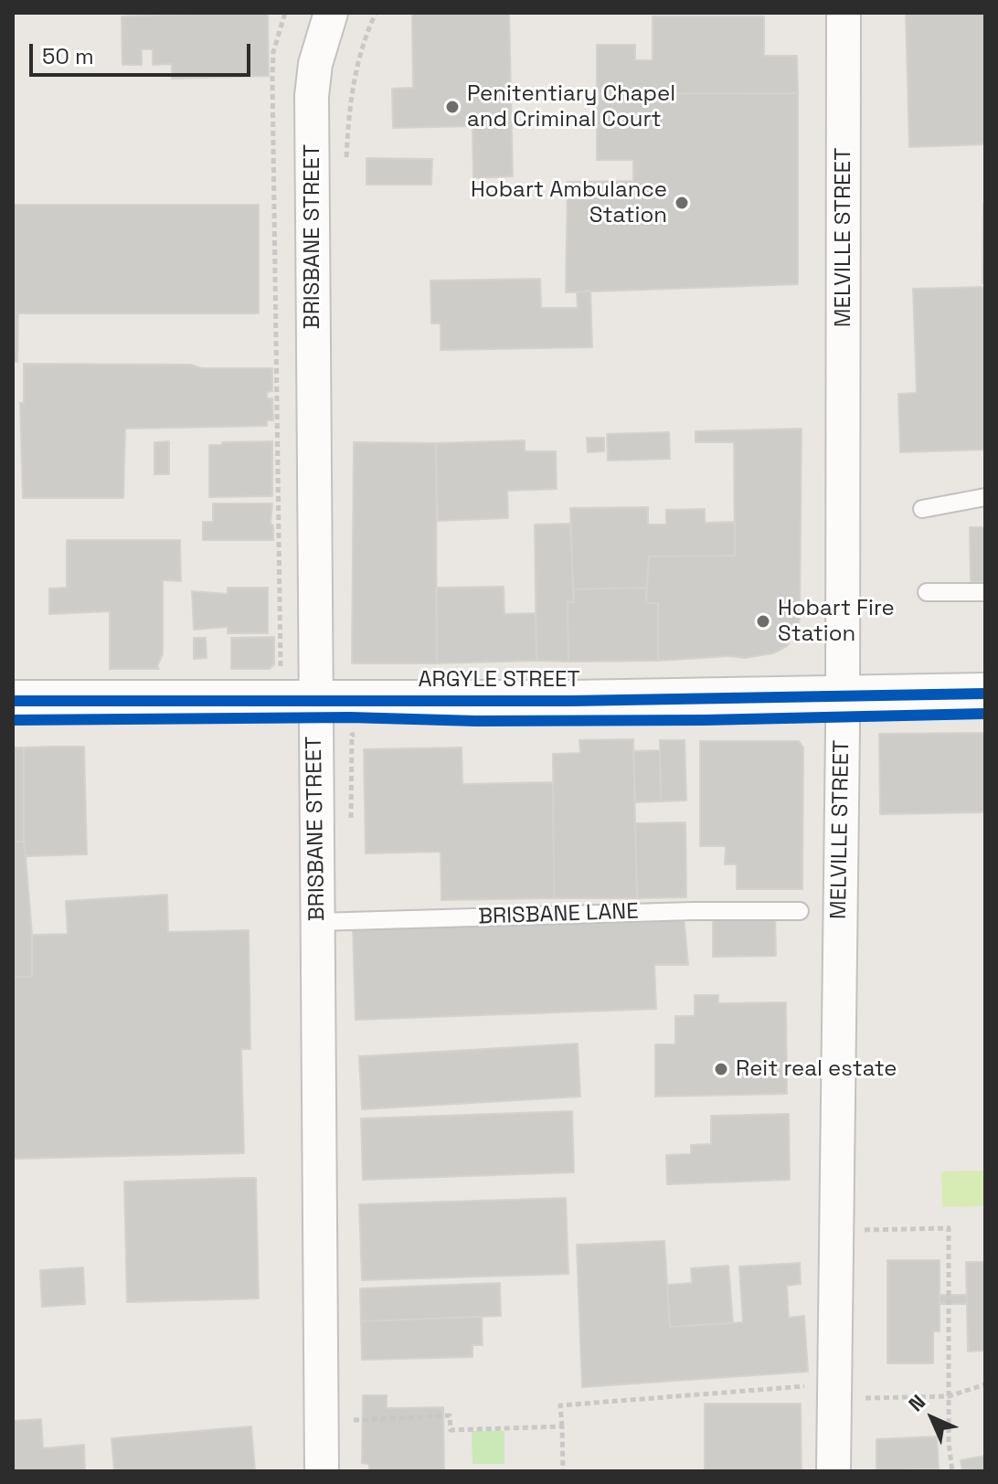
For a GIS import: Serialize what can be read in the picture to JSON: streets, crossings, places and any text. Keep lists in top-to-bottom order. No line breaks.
{"streets":{"main road":["ARGYLE STREET"],"street":["BRISBANE STREET","MELVILLE STREET"],"lane":["BRISBANE LANE"]},"crossings":[["BRISBANE STREET","ARGYLE STREET"],["BRISBANE STREET","BRISBANE LANE"],["MELVILLE STREET","ARGYLE STREET"]],"places":["Penitentiary Chapel and Criminal Court","Hobart Ambulance Station","Hobart Fire Station","Reit real estate"],"scale_bar":"50 m","north":"top left"}
